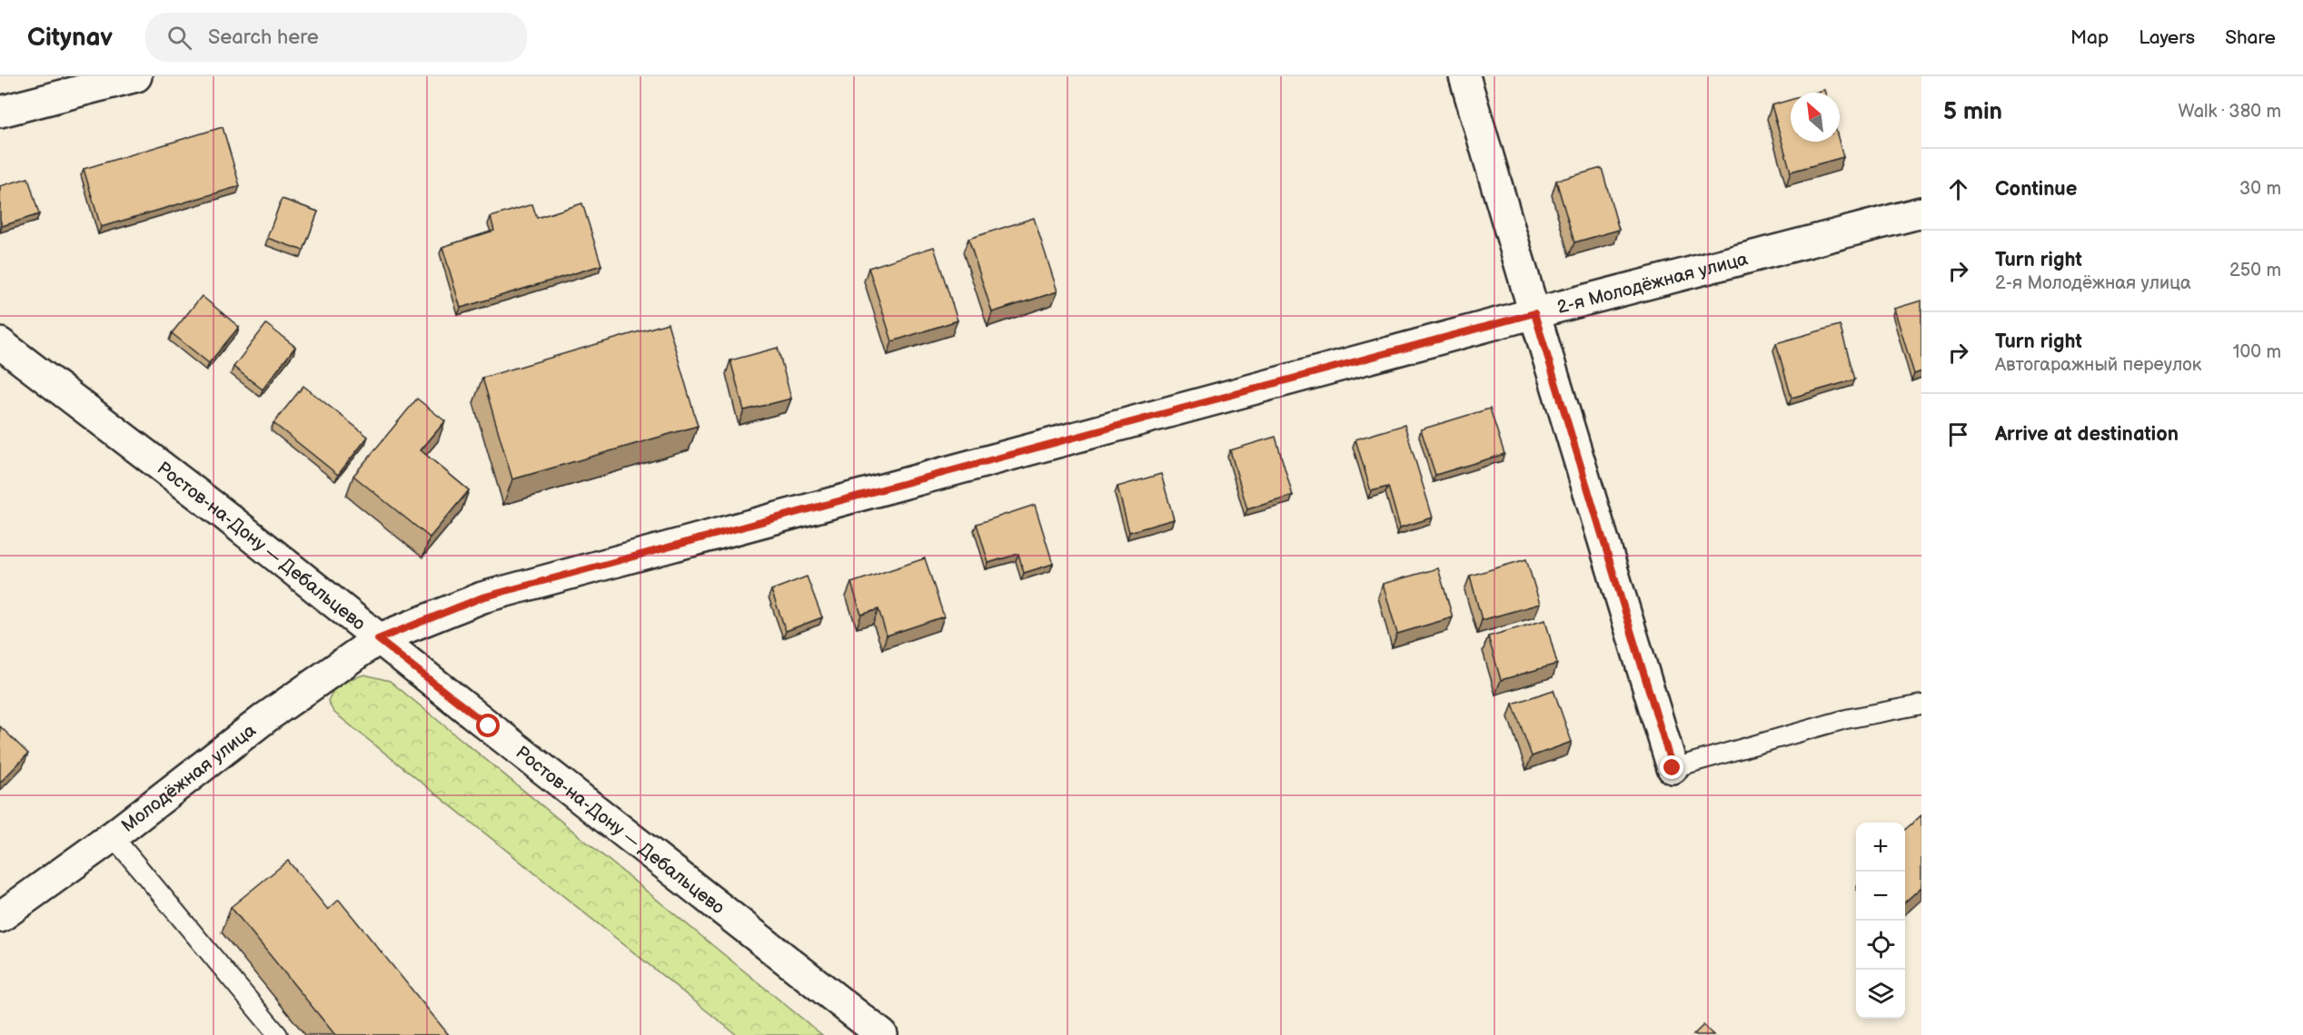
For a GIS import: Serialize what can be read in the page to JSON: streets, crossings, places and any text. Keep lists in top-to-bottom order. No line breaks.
{"streets":{"street":["2-я Молодёжная улица","Ростов-на-Дону — Дебальцево","Молодёжная улица"]},"crossings":[["2-я Молодёжная улица","Ростов-на-Дону — Дебальцево"],["2-я Молодёжная улица","Молодёжная улица"],["Ростов-на-Дону — Дебальцево","Молодёжная улица"]],"north":"top left","page":{"header":"Citynav","search":"Search here","nav":["Map","Layers","Share"],"heading":["5 min","Walk · 380 m"],"list":[["Continue","30 m"],["Turn right","2-я Молодёжная улица","250 m"],["Turn right","Автогаражный переулок","100 m"],"Arrive at destination"],"map_buttons":["+","−"]}}
